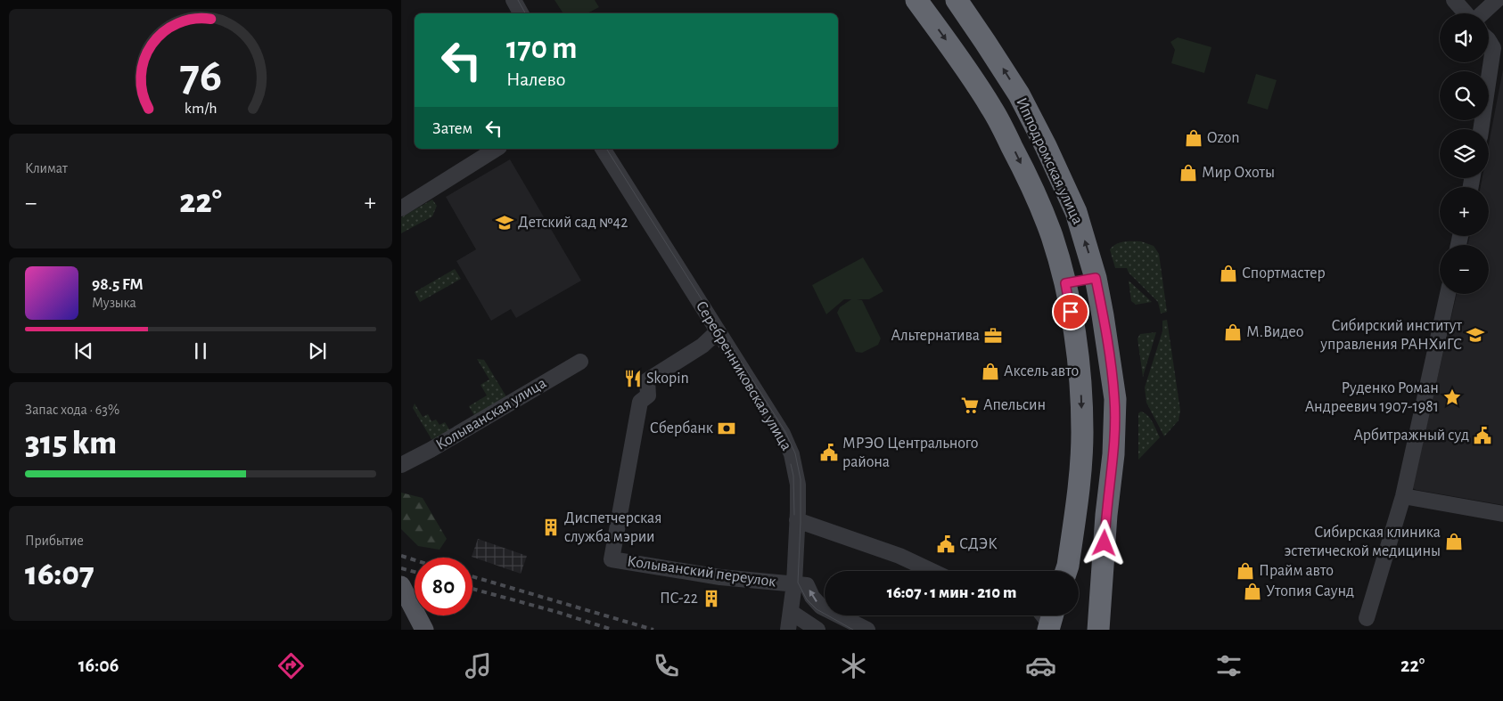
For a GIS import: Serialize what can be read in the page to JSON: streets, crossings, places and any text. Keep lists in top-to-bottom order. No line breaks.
{"streets":{"highway":["Ипподромская улица"],"street":["Серебренниковская улица","Колыванская улица","Колыванский переулок"]},"crossings":[["Серебренниковская улица","Колыванский переулок"]],"places":{"shop":["Ozon","Мир Охоты","Спортмастер","М.Видео","Аксель авто","Сибирская клиника эстетической медицины","Прайм авто","Утопия Саунд"],"school or university":["Детский сад №42","Сибирский институт управления РАНХиГС"],"office":["Альтернатива"],"restaurant":["Skopin"],"place":["Руденко Роман Андреевич 1907-1981"],"supermarket":["Апельсин"],"bank":["Сбербанк"],"public building":["Арбитражный суд","МРЭО Центрального района","СДЭК"],"building":["Диспетчерская служба мэрии","ПС-22"]},"page":{"map_buttons":["+","−"],"turn":["170 m","Налево"],"then":"Затем","tile":["Климат",["Запас хода · 63%","315 km"],["Прибытие","16:07"]],"heat":["−","22°","+"],"song":["98.5 FM","Музыка"],"limit":"80","trip":"16:07 · 1 мин · 210 m","tabs":["16:06","22°"],"gauge":["76","km/h"]}}
